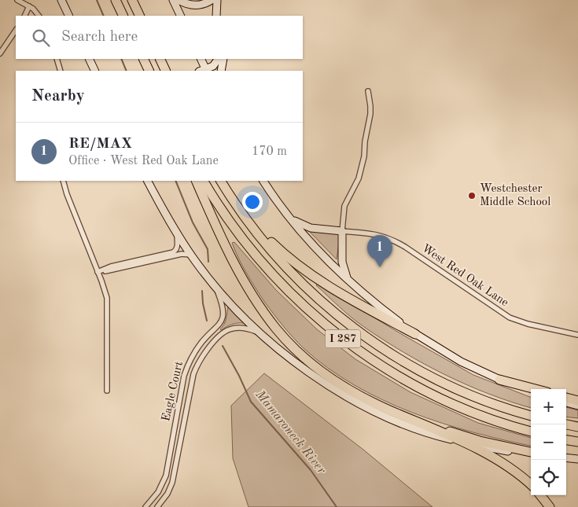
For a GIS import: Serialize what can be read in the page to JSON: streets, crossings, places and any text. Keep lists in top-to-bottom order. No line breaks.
{"streets":{"highway":["I 287"],"street":["West Red Oak Lane","Eagle Court"]},"water":["Mamaroneck River"],"places":["Westchester Middle School"],"page":{"search":"Search here","heading":"Nearby","list":[{"mark":"1","name":"RE/MAX","note":"Office · West Red Oak Lane","value":"170 m"}],"pins":"1","map_buttons":["+","−"]}}
